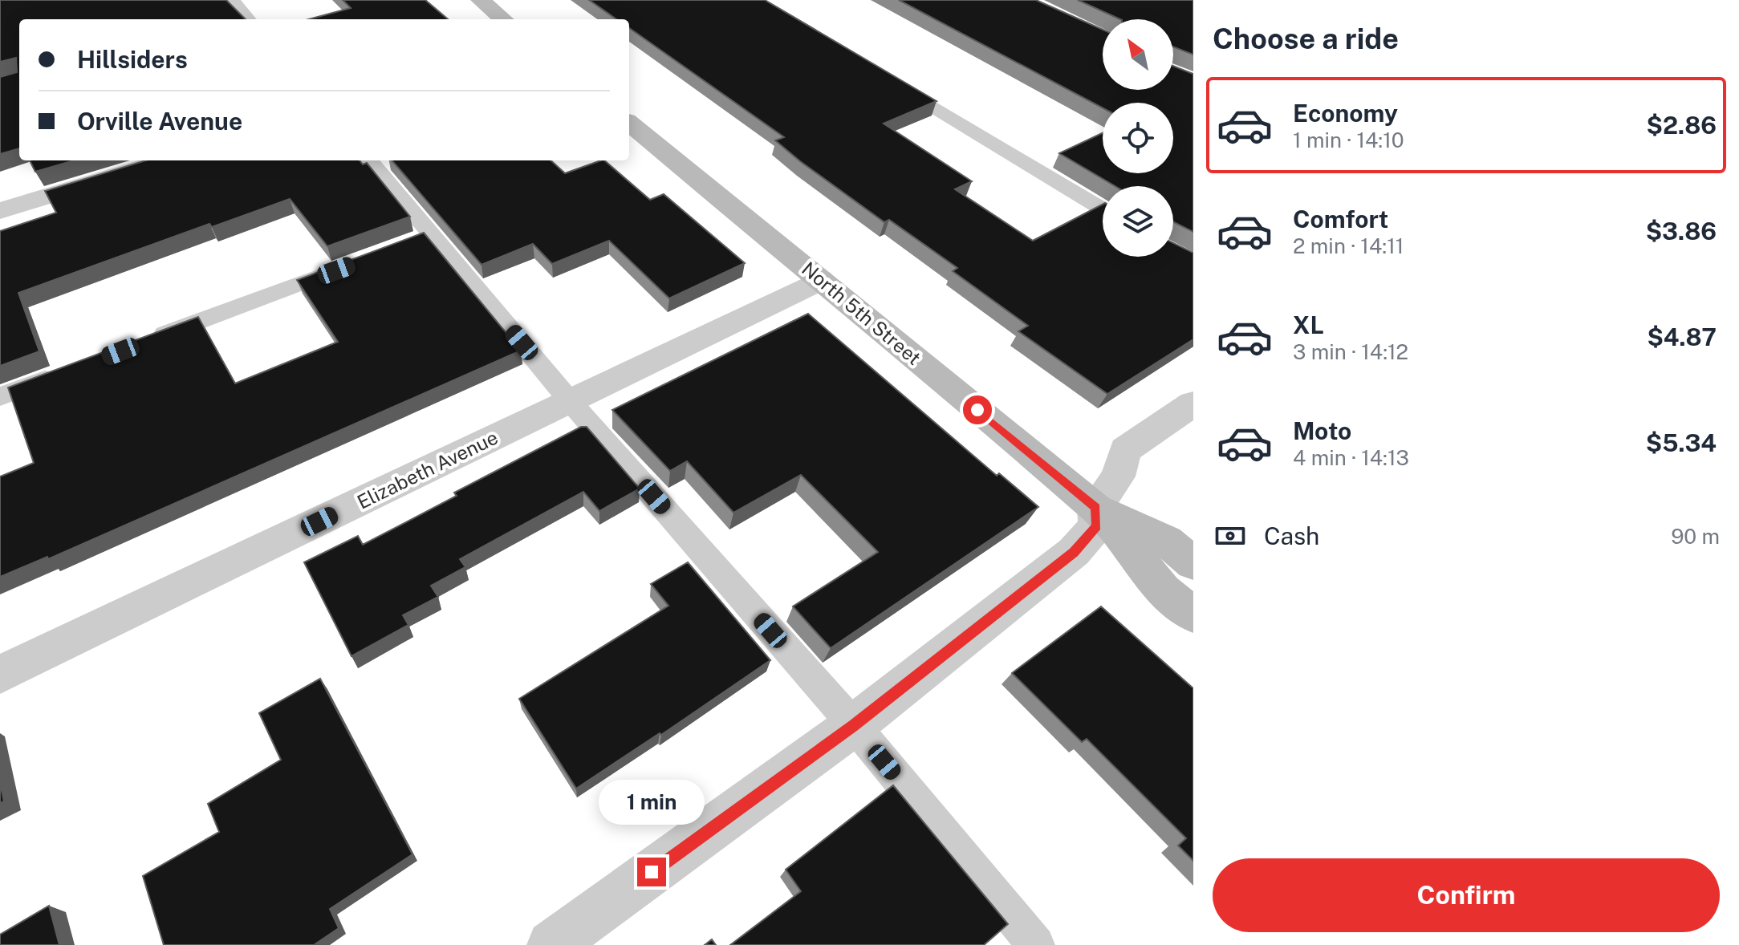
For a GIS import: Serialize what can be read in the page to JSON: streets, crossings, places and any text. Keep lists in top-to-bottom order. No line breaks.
{"streets":{"main road":["North 5th Street"],"street":["Elizabeth Avenue"]},"crossings":[["North 5th Street","Elizabeth Avenue"]],"north":"top left","page":{"heading":"Choose a ride","banner":["Hillsiders","Orville Avenue"],"list":[{"name":"Economy","note":"1 min · 14:10","value":"$2.86"},{"name":"Comfort","note":"2 min · 14:11","value":"$3.86"},{"name":"XL","note":"3 min · 14:12","value":"$4.87"},{"name":"Moto","note":"4 min · 14:13","value":"$5.34"}],"pay":["Cash","90 m"],"bubble":"1 min","buttons":"Confirm"}}
